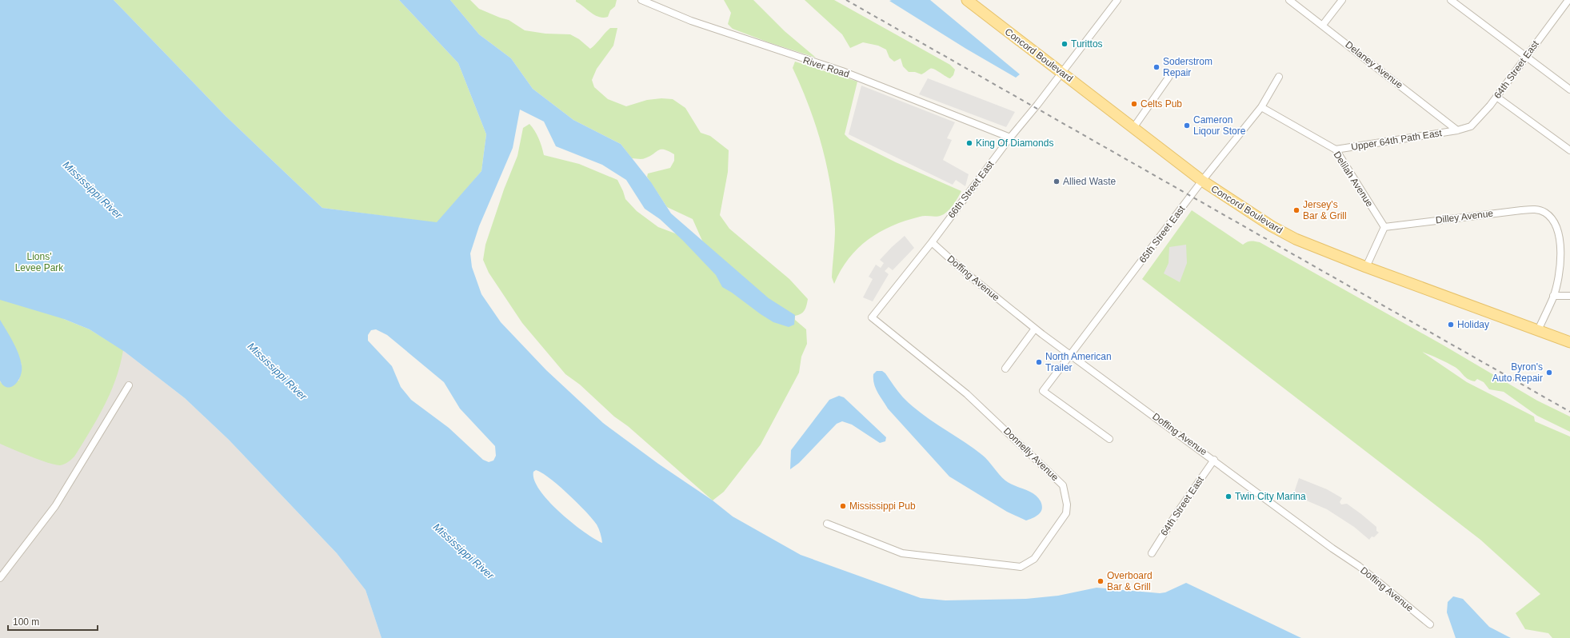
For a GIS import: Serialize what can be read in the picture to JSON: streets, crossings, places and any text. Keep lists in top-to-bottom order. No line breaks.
{"streets":{"main road":["Concord Boulevard"],"street":["Delaney Avenue","River Road","64th Street East","Upper 64th Path East","Delilah Avenue","66th Street East","Dilley Avenue","65th Street East","Doffing Avenue","Donnelly Avenue"]},"crossings":[["Concord Boulevard","66th Street East"],["Concord Boulevard","65th Street East"],["Delaney Avenue","64th Street East"],["Delaney Avenue","Upper 64th Path East"],["River Road","66th Street East"],["64th Street East","Upper 64th Path East"],["64th Street East","Doffing Avenue"],["Upper 64th Path East","Delilah Avenue"],["Delilah Avenue","Dilley Avenue"],["Delilah Avenue","65th Street East"],["66th Street East","Doffing Avenue"],["66th Street East","Donnelly Avenue"],["65th Street East","Doffing Avenue"]],"water":["Mississippi River"],"parks":["Lions' Levee Park"],"places":["Turittos","Soderstrom Repair","Celts Pub","Cameron Liqour Store","King Of Diamonds","Allied Waste","Jersey's Bar & Grill","Holiday","North American Trailer","Byron's Auto Repair","Twin City Marina","Mississippi Pub","Overboard Bar & Grill"],"scale_bar":"100 m"}
